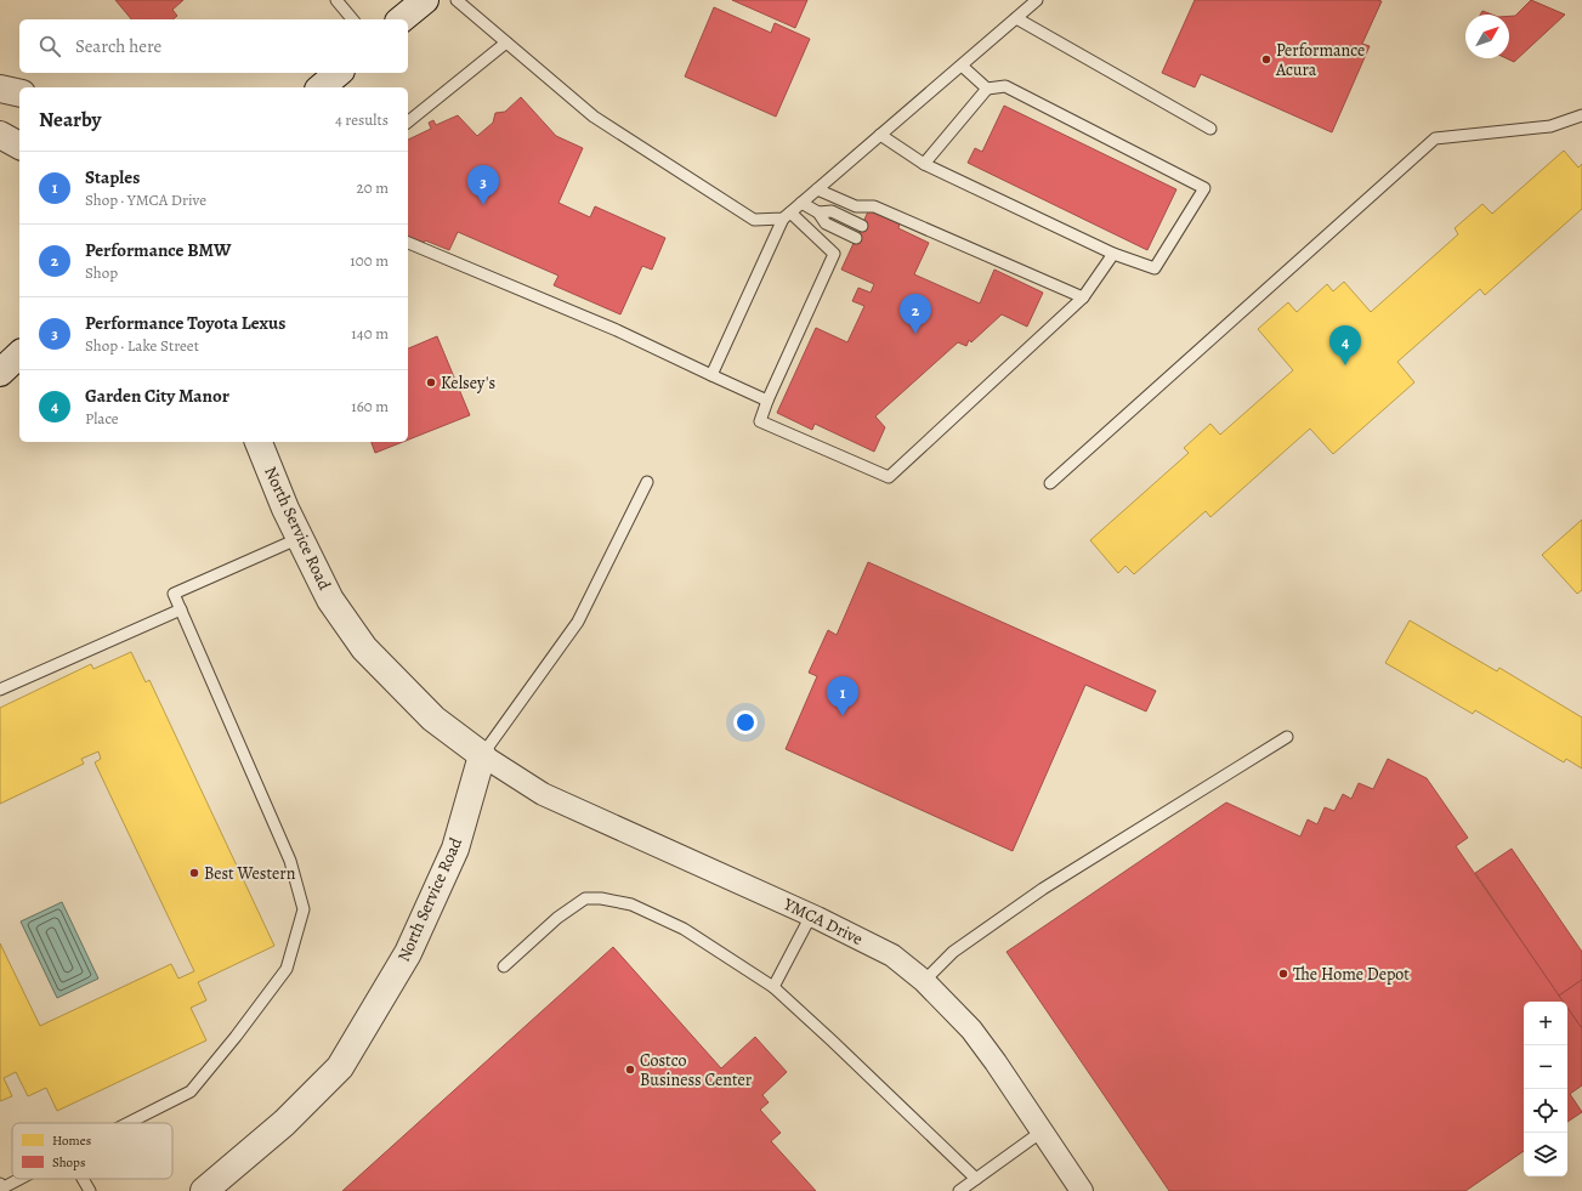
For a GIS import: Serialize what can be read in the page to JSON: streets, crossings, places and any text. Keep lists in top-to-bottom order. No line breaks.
{"streets":{"street":["North Service Road","YMCA Drive"]},"crossings":[["North Service Road","YMCA Drive"]],"places":["Performance Acura","Kelsey's","Best Western","The Home Depot","Costco Business Center"],"legend":["Homes","Shops"],"north":"top right","page":{"search":"Search here","heading":["Nearby","4 results"],"list":[{"mark":"1","name":"Staples","note":"Shop · YMCA Drive","value":"20 m"},{"mark":"2","name":"Performance BMW","note":"Shop","value":"100 m"},{"mark":"3","name":"Performance Toyota Lexus","note":"Shop · Lake Street","value":"140 m"},{"mark":"4","name":"Garden City Manor","note":"Place","value":"160 m"}],"pins":["3","2","4","1"],"map_buttons":["+","−"]}}
